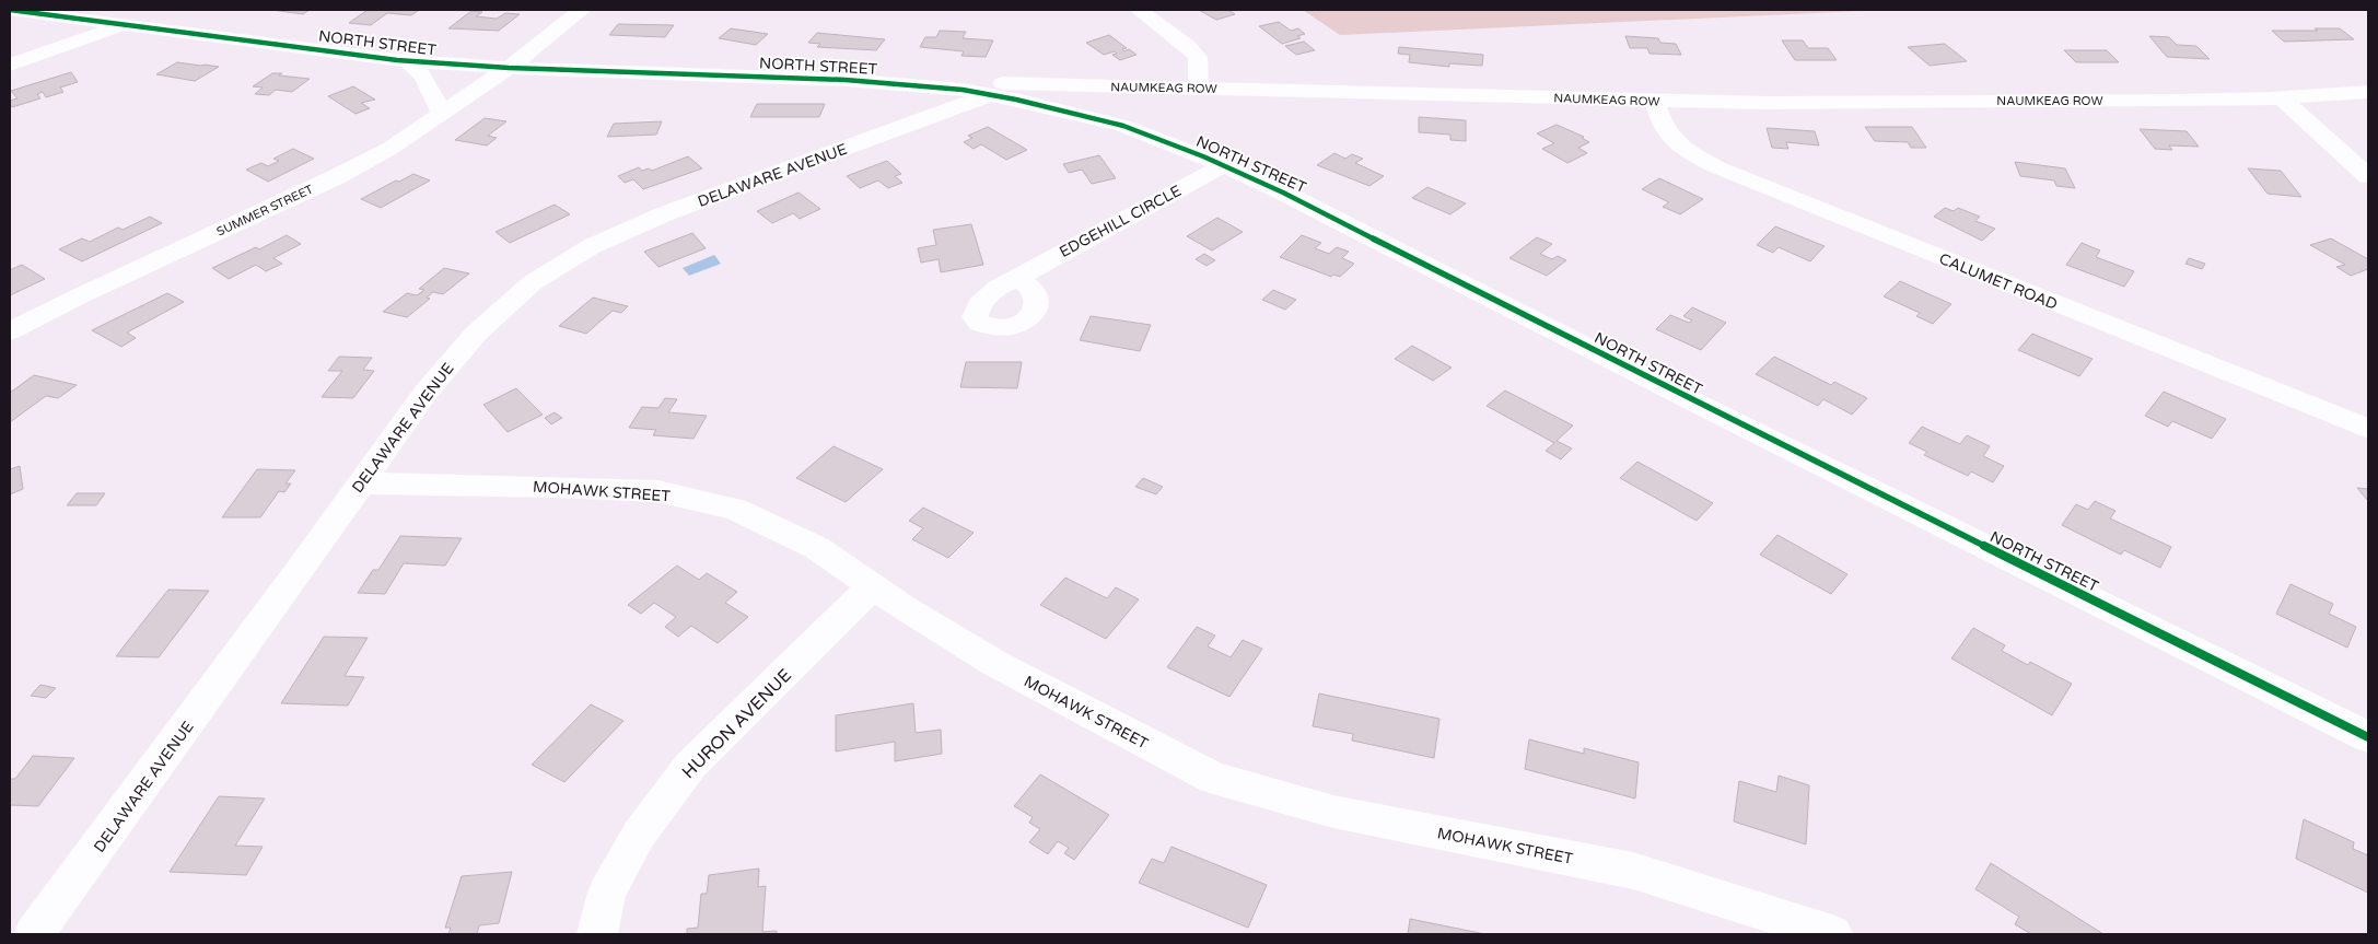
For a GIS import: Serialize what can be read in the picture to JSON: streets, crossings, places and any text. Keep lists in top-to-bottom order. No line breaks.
{"streets":{"street":["NORTH STREET","NAUMKEAG ROW","DELAWARE AVENUE","SUMMER STREET","EDGEHILL CIRCLE","CALUMET ROAD","MOHAWK STREET","HURON AVENUE"]},"crossings":[["NORTH STREET","NAUMKEAG ROW"],["NORTH STREET","DELAWARE AVENUE"],["NORTH STREET","SUMMER STREET"],["NORTH STREET","EDGEHILL CIRCLE"],["NAUMKEAG ROW","CALUMET ROAD"],["DELAWARE AVENUE","MOHAWK STREET"],["MOHAWK STREET","HURON AVENUE"]]}
